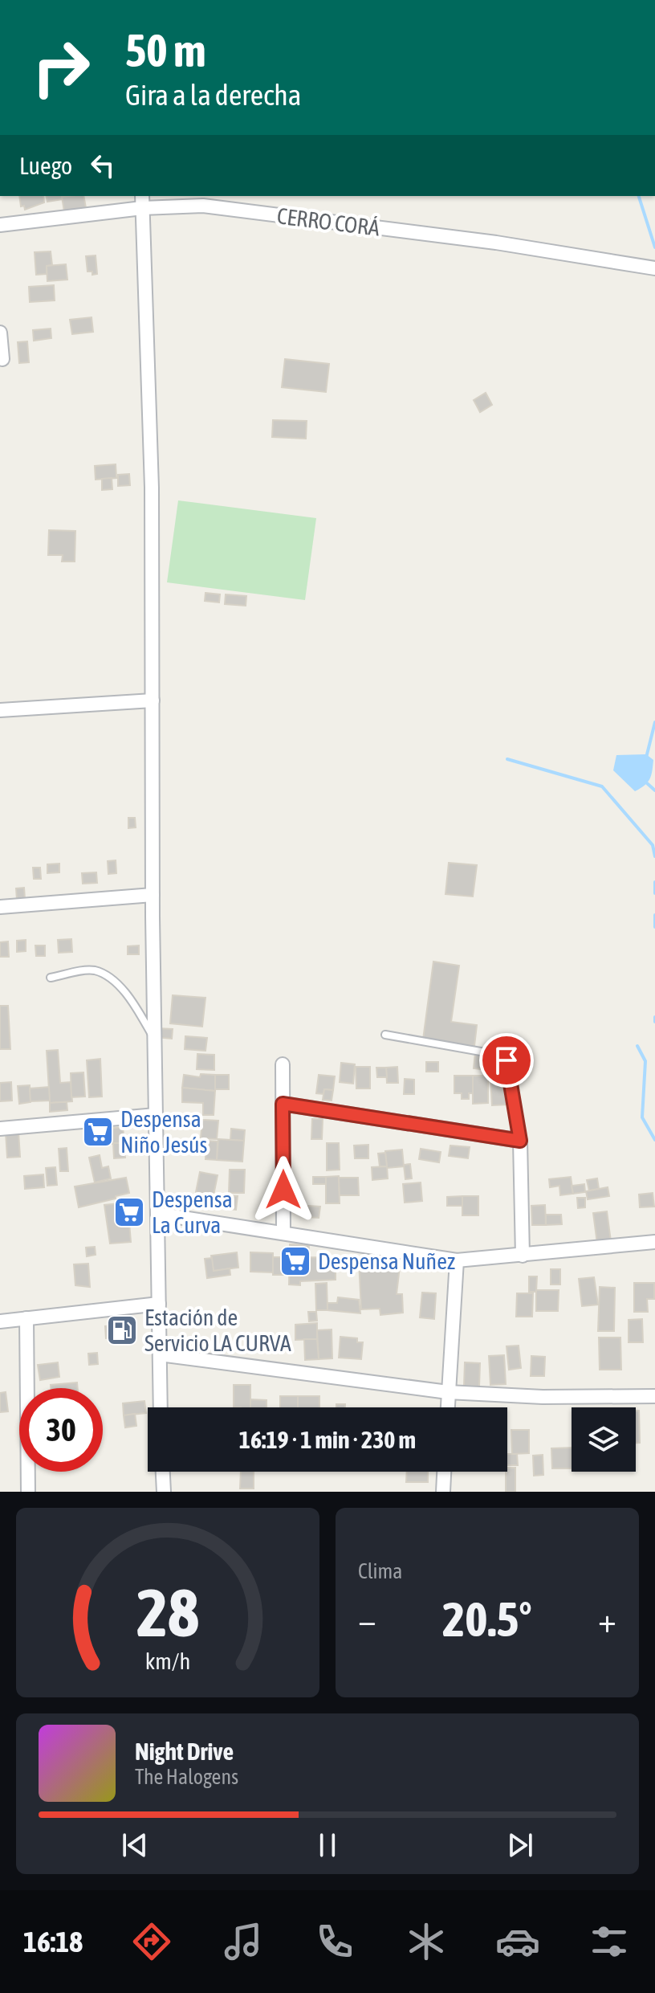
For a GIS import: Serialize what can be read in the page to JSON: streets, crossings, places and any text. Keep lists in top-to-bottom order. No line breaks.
{"streets":{"street":["CERRO CORÁ"]},"places":{"supermarket":["Despensa Niño Jesús","Despensa La Curva","Despensa Nuñez"],"fuel station":["Estación de Servicio LA CURVA"]},"page":{"turn":["50 m","Gira a la derecha"],"then":"Luego","limit":"30","trip":"16:19 · 1 min · 230 m","tile":"Clima","heat":["−","20.5°","+"],"song":["Night Drive","The Halogens"],"tabs":"16:18","gauge":["28","km/h"]}}
